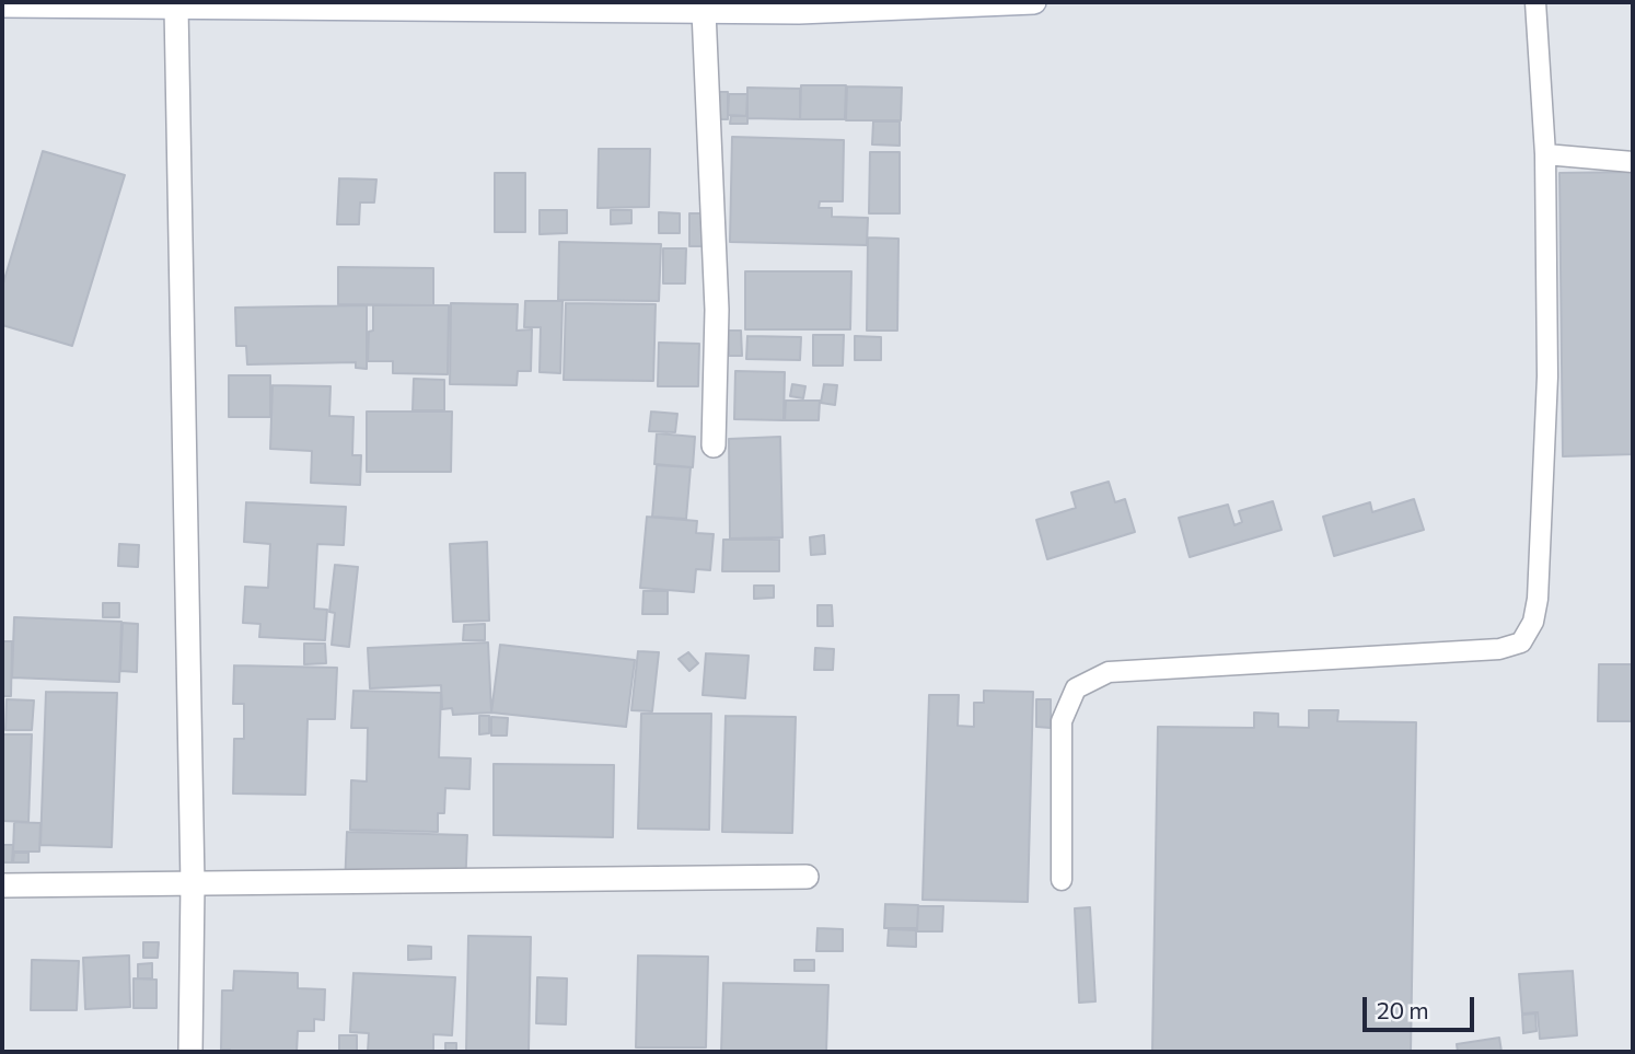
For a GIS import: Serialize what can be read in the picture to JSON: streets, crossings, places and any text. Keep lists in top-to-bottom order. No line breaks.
{"scale_bar":"20 m"}
